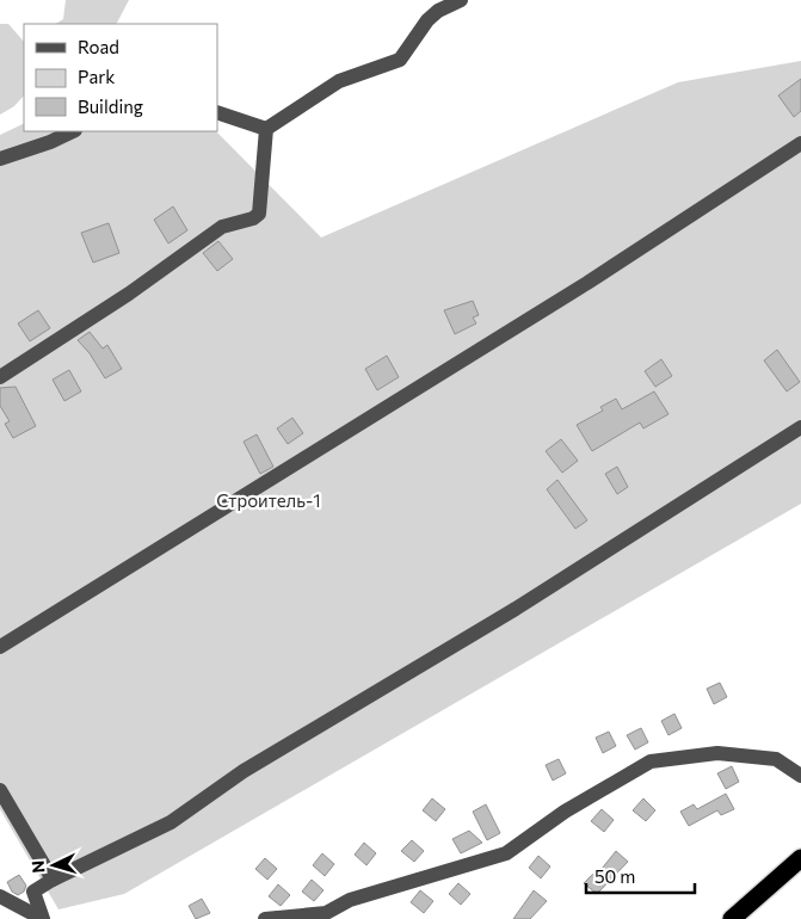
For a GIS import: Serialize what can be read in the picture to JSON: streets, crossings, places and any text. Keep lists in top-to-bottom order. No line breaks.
{"parks":["Строитель-1"],"legend":["Road","Park","Building"],"scale_bar":"50 m","north":"left"}
